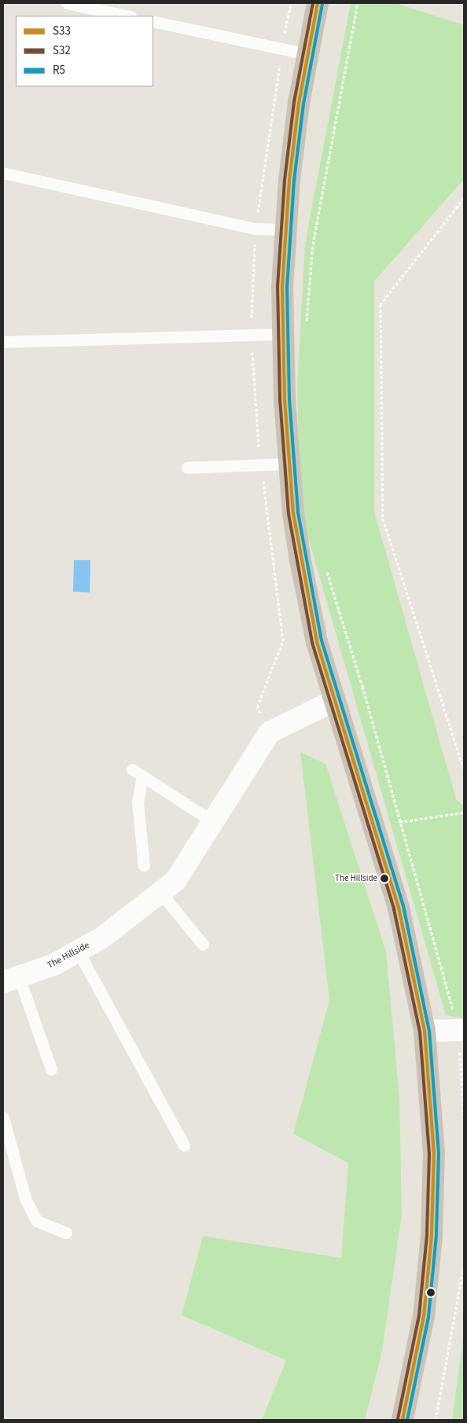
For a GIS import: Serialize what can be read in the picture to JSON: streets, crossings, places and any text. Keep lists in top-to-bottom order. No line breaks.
{"streets":{"street":["The Hillside"]},"places":["The Hillside"],"lines":["transit line S33","transit line S32","transit line R5"],"legend":["S33","S32","R5"]}
